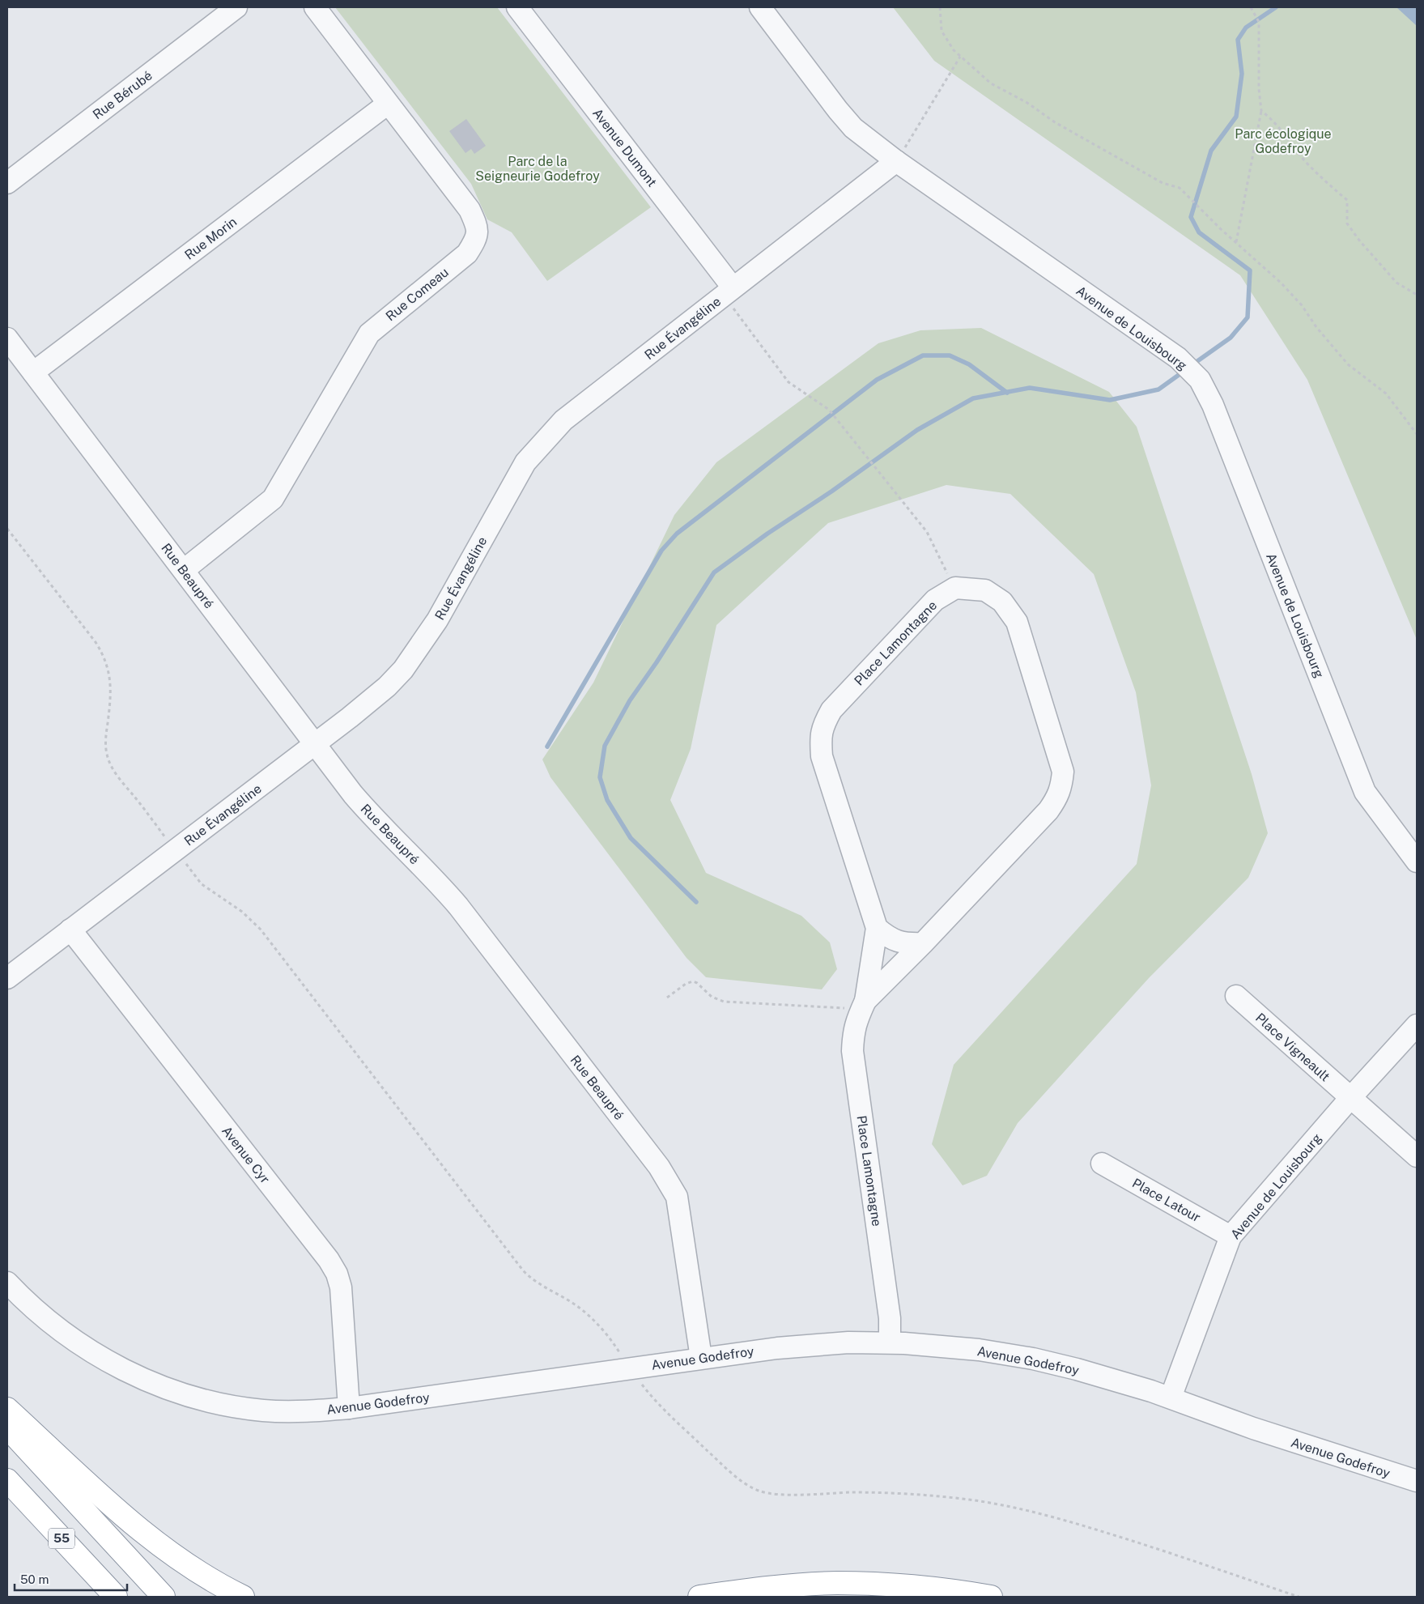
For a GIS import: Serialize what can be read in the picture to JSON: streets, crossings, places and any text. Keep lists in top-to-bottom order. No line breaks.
{"streets":{"highway":["55"],"street":["Rue Bérubé","Avenue Dumont","Rue Morin","Rue Comeau","Rue Évangéline","Avenue de Louisbourg","Rue Beaupré","Place Lamontagne","Place Vigneault","Avenue Cyr","Place Latour","Avenue Godefroy"]},"crossings":[["Avenue Dumont","Rue Évangéline"],["Rue Morin","Rue Comeau"],["Rue Morin","Rue Beaupré"],["Rue Comeau","Rue Beaupré"],["Rue Évangéline","Avenue de Louisbourg"],["Rue Évangéline","Rue Beaupré"],["Rue Évangéline","Avenue Cyr"],["Avenue de Louisbourg","Place Vigneault"],["Avenue de Louisbourg","Place Latour"],["Avenue de Louisbourg","Avenue Godefroy"],["Rue Beaupré","Avenue Godefroy"],["Place Lamontagne","Avenue Godefroy"],["Avenue Cyr","Avenue Godefroy"]],"parks":["Parc écologique Godefroy","Parc de la Seigneurie Godefroy"],"scale_bar":"50 m"}
